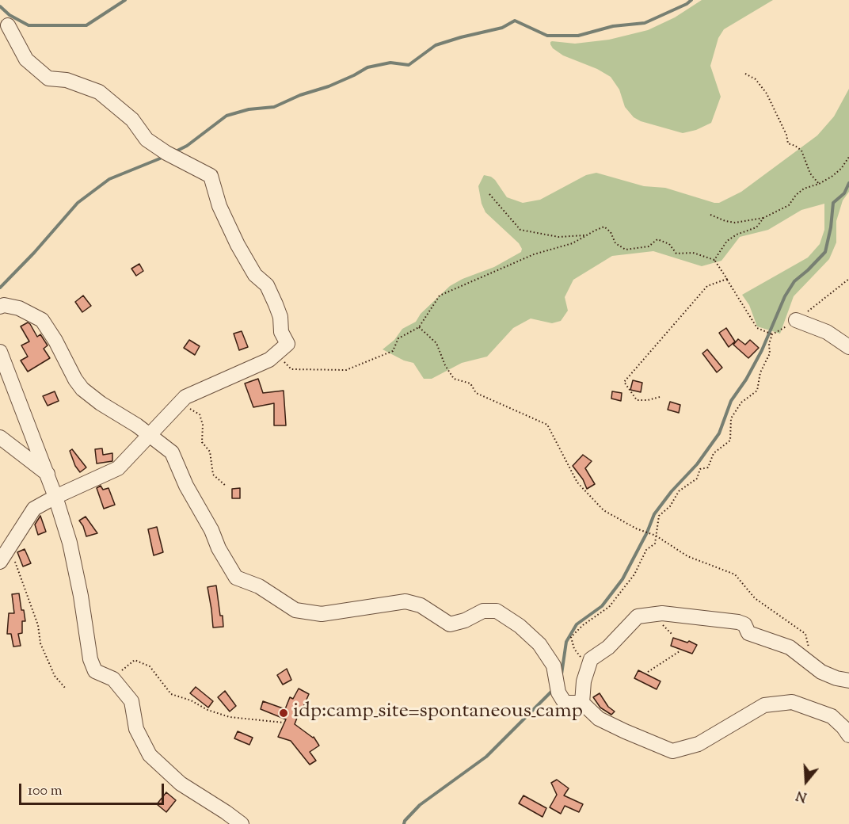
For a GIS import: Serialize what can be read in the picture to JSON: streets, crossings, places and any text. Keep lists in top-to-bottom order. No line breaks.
{"places":["idp:camp_site=spontaneous_camp"],"scale_bar":"100 m","north":"bottom"}
